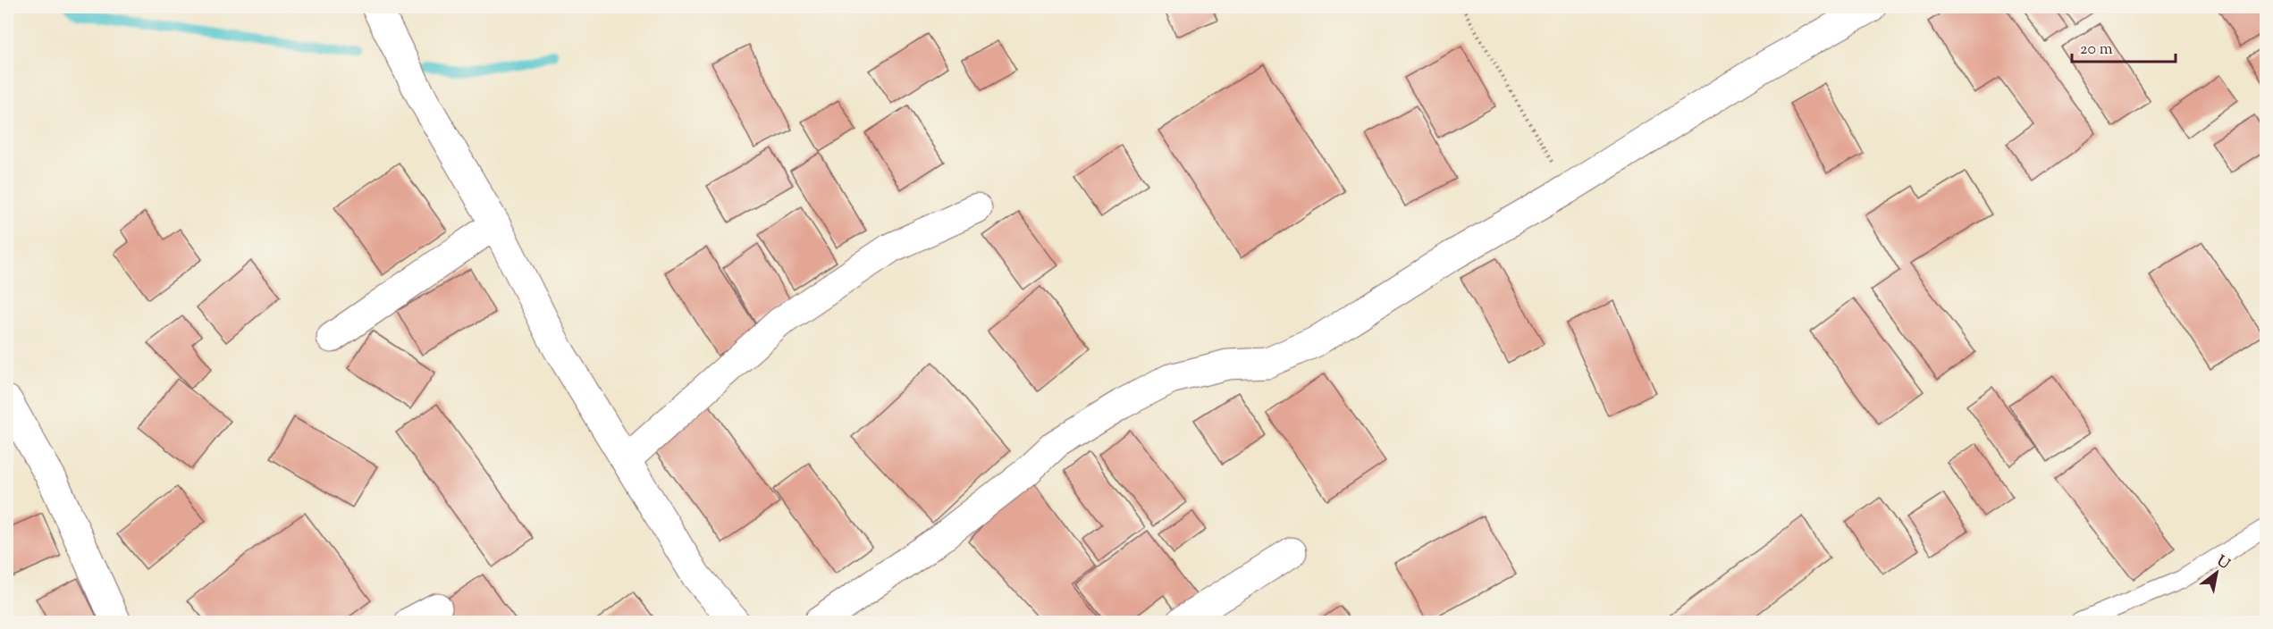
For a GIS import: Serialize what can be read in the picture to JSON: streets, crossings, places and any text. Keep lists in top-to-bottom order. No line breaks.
{"scale_bar":"20 m","north":"top right"}
